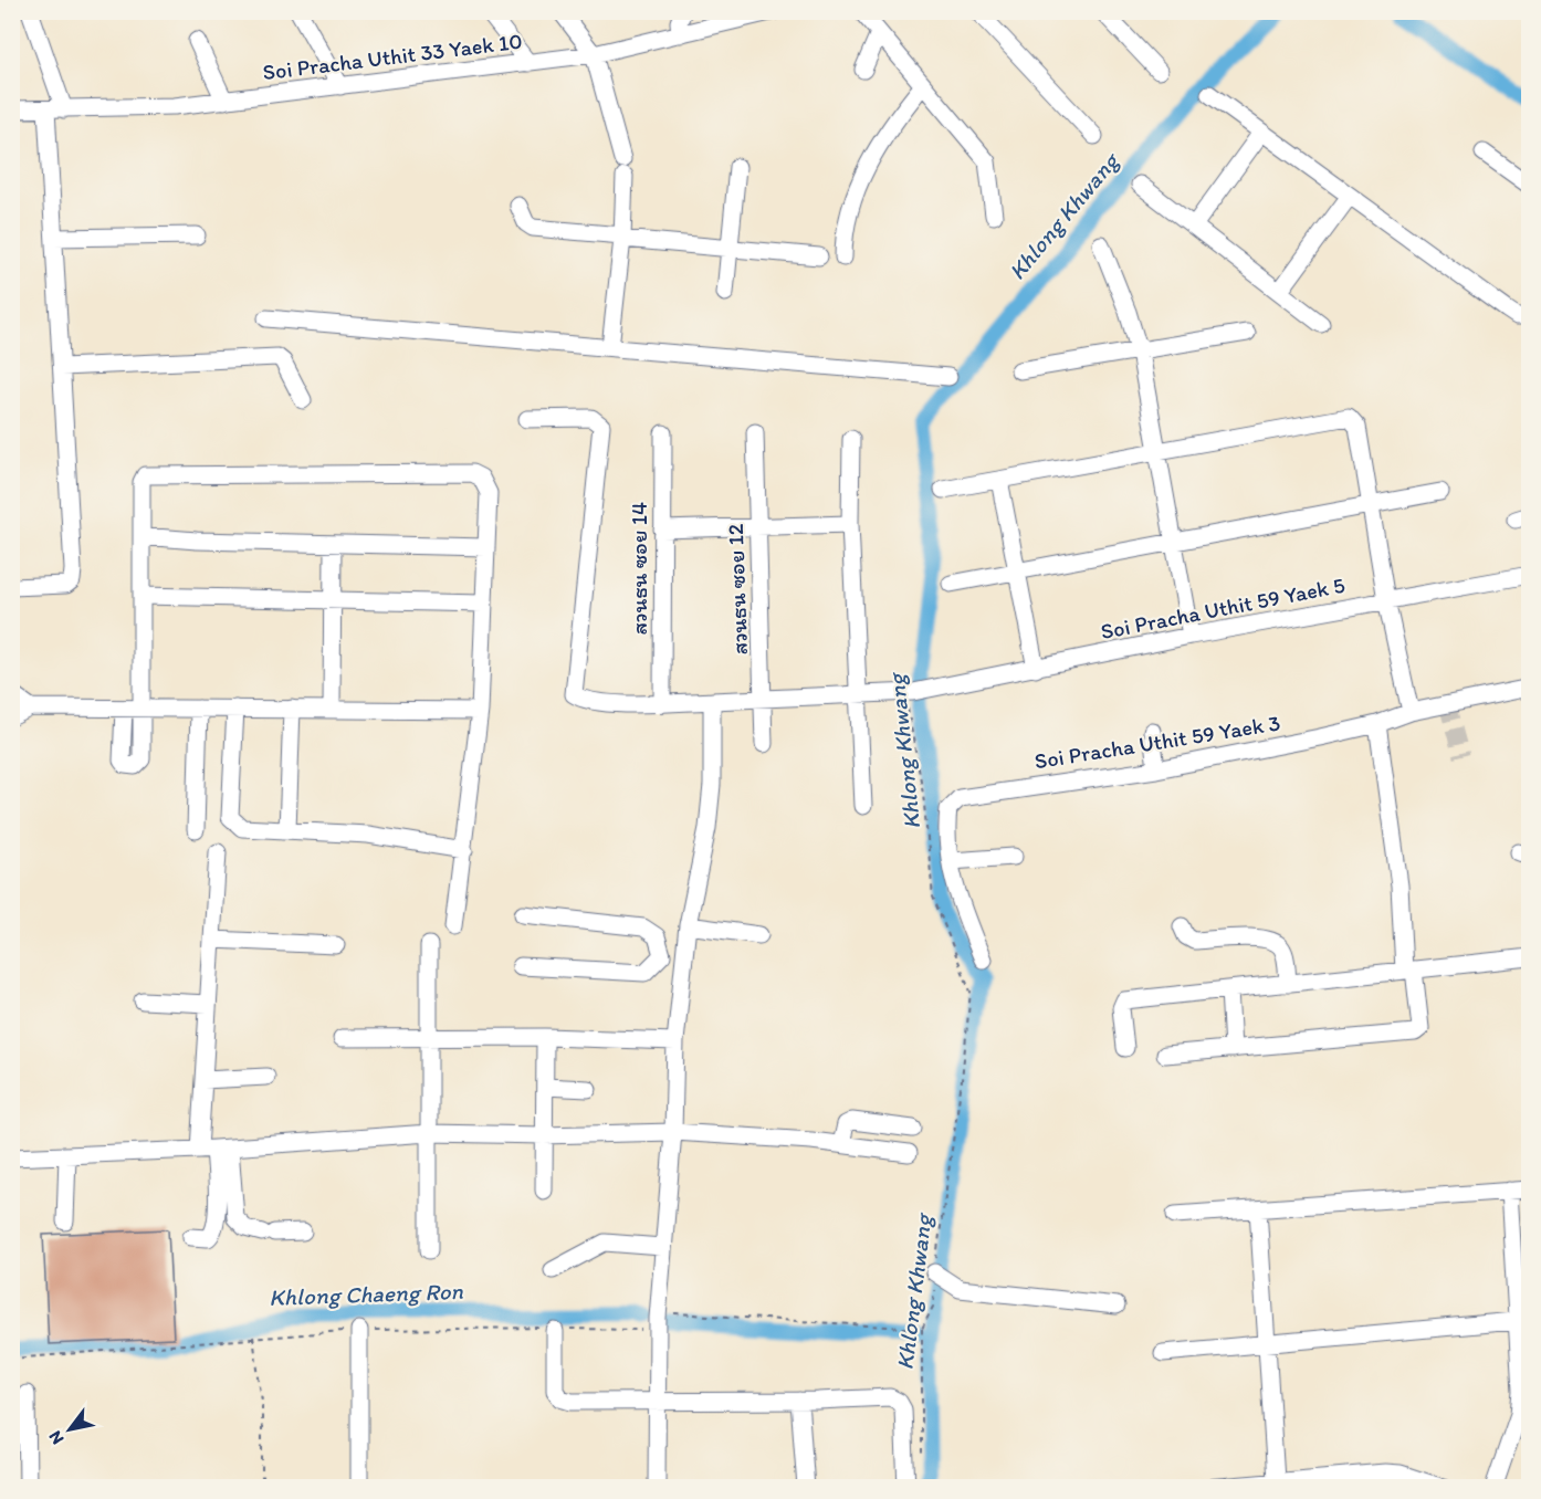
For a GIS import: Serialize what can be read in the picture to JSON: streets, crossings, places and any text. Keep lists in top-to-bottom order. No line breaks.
{"streets":{"street":["Soi Pracha Uthit 33 Yaek 10","สวนธน ซอย 14","สวนธน ซอย 12","Soi Pracha Uthit 59 Yaek 5","Soi Pracha Uthit 59 Yaek 3"]},"crossings":[["สวนธน ซอย 14","Soi Pracha Uthit 59 Yaek 5"],["สวนธน ซอย 12","Soi Pracha Uthit 59 Yaek 5"]],"water":["Khlong Khwang","Khlong Chaeng Ron"],"north":"bottom left"}
